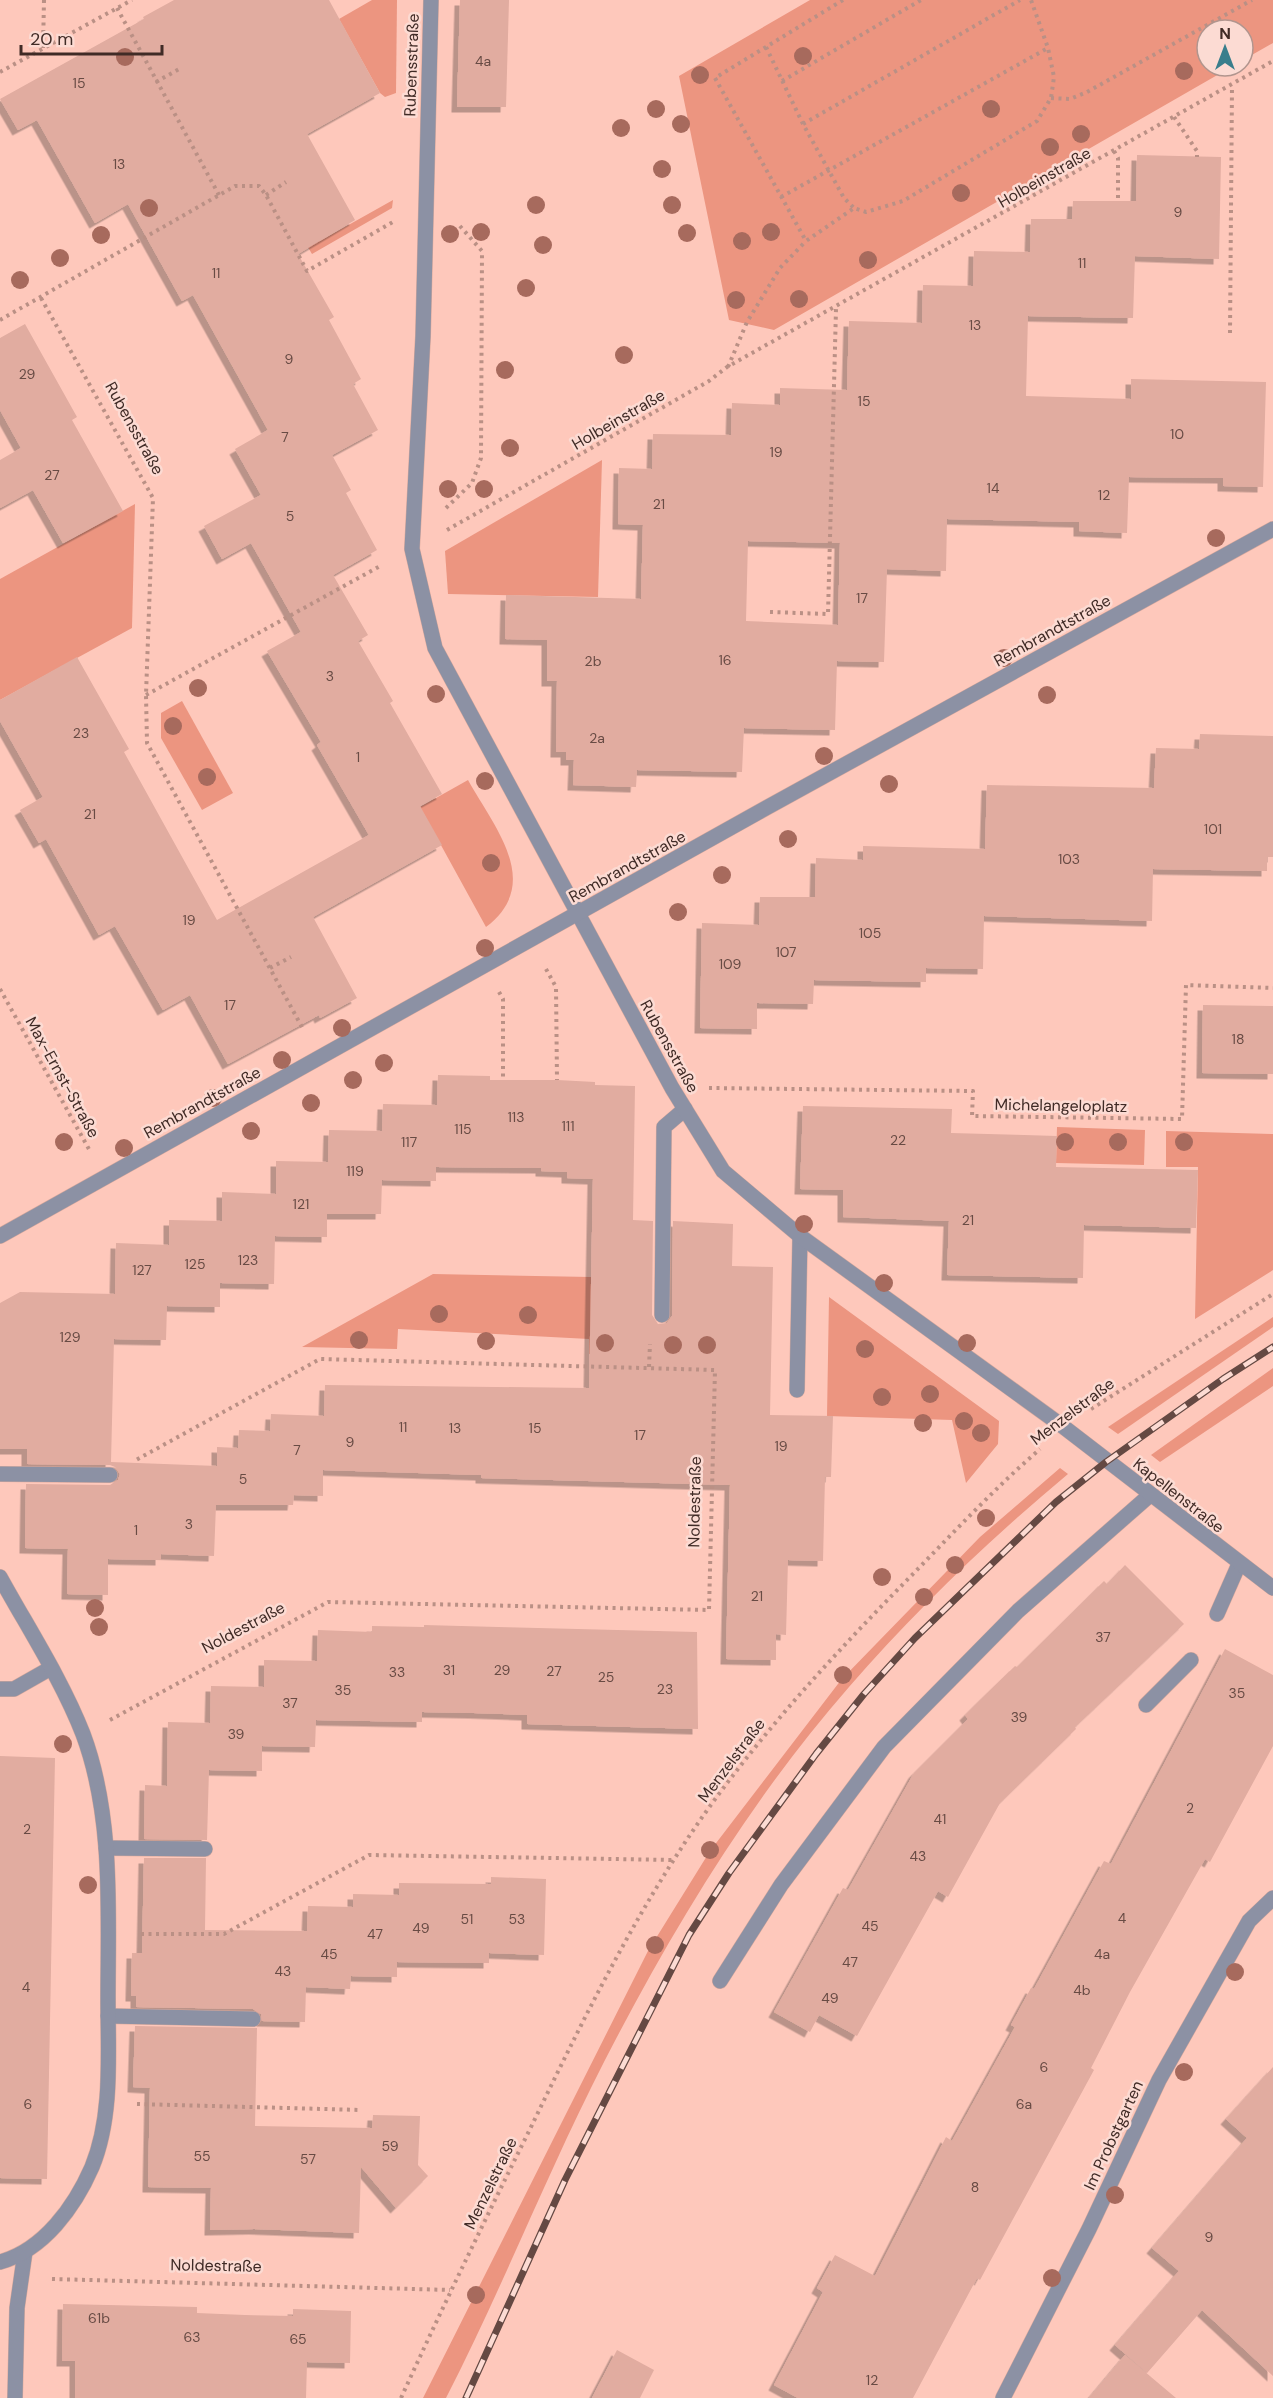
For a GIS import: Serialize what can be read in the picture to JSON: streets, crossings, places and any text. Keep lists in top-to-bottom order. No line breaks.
{"streets":{"street":["Rubensstraße","Rembrandtstraße","Kapellenstraße","Im Probstgarten"],"path":["Holbeinstraße","Max-Ernst-Straße","Michelangeloplatz","Menzelstraße","Noldestraße"]},"crossings":[["Rubensstraße","Holbeinstraße"],["Rubensstraße","Rembrandtstraße"],["Rubensstraße","Michelangeloplatz"],["Rubensstraße","Menzelstraße"],["Rubensstraße","Kapellenstraße"],["Rembrandtstraße","Max-Ernst-Straße"],["Menzelstraße","Kapellenstraße"],["Menzelstraße","Noldestraße"]],"house_numbers":["4a","15","13","9","11","11","13","9","29","15","10","7","19","27","14","12","21","5","17","16","2b","3","23","2a","1","21","101","103","19","105","107","109","17","18","113","111","115","22","117","119","121","21","123","125","127","129","11","13","15","17","9","19","7","5","3","1","21","37","31","29","27","33","25","23","35","35","37","39","39","2","41","2","43","4","51","53","45","49","47","45","4a","47","43","4","4b","49","6","6","6a","59","55","57","8","9","61b","63","65","12"],"scale_bar":"20 m","north":"top"}
